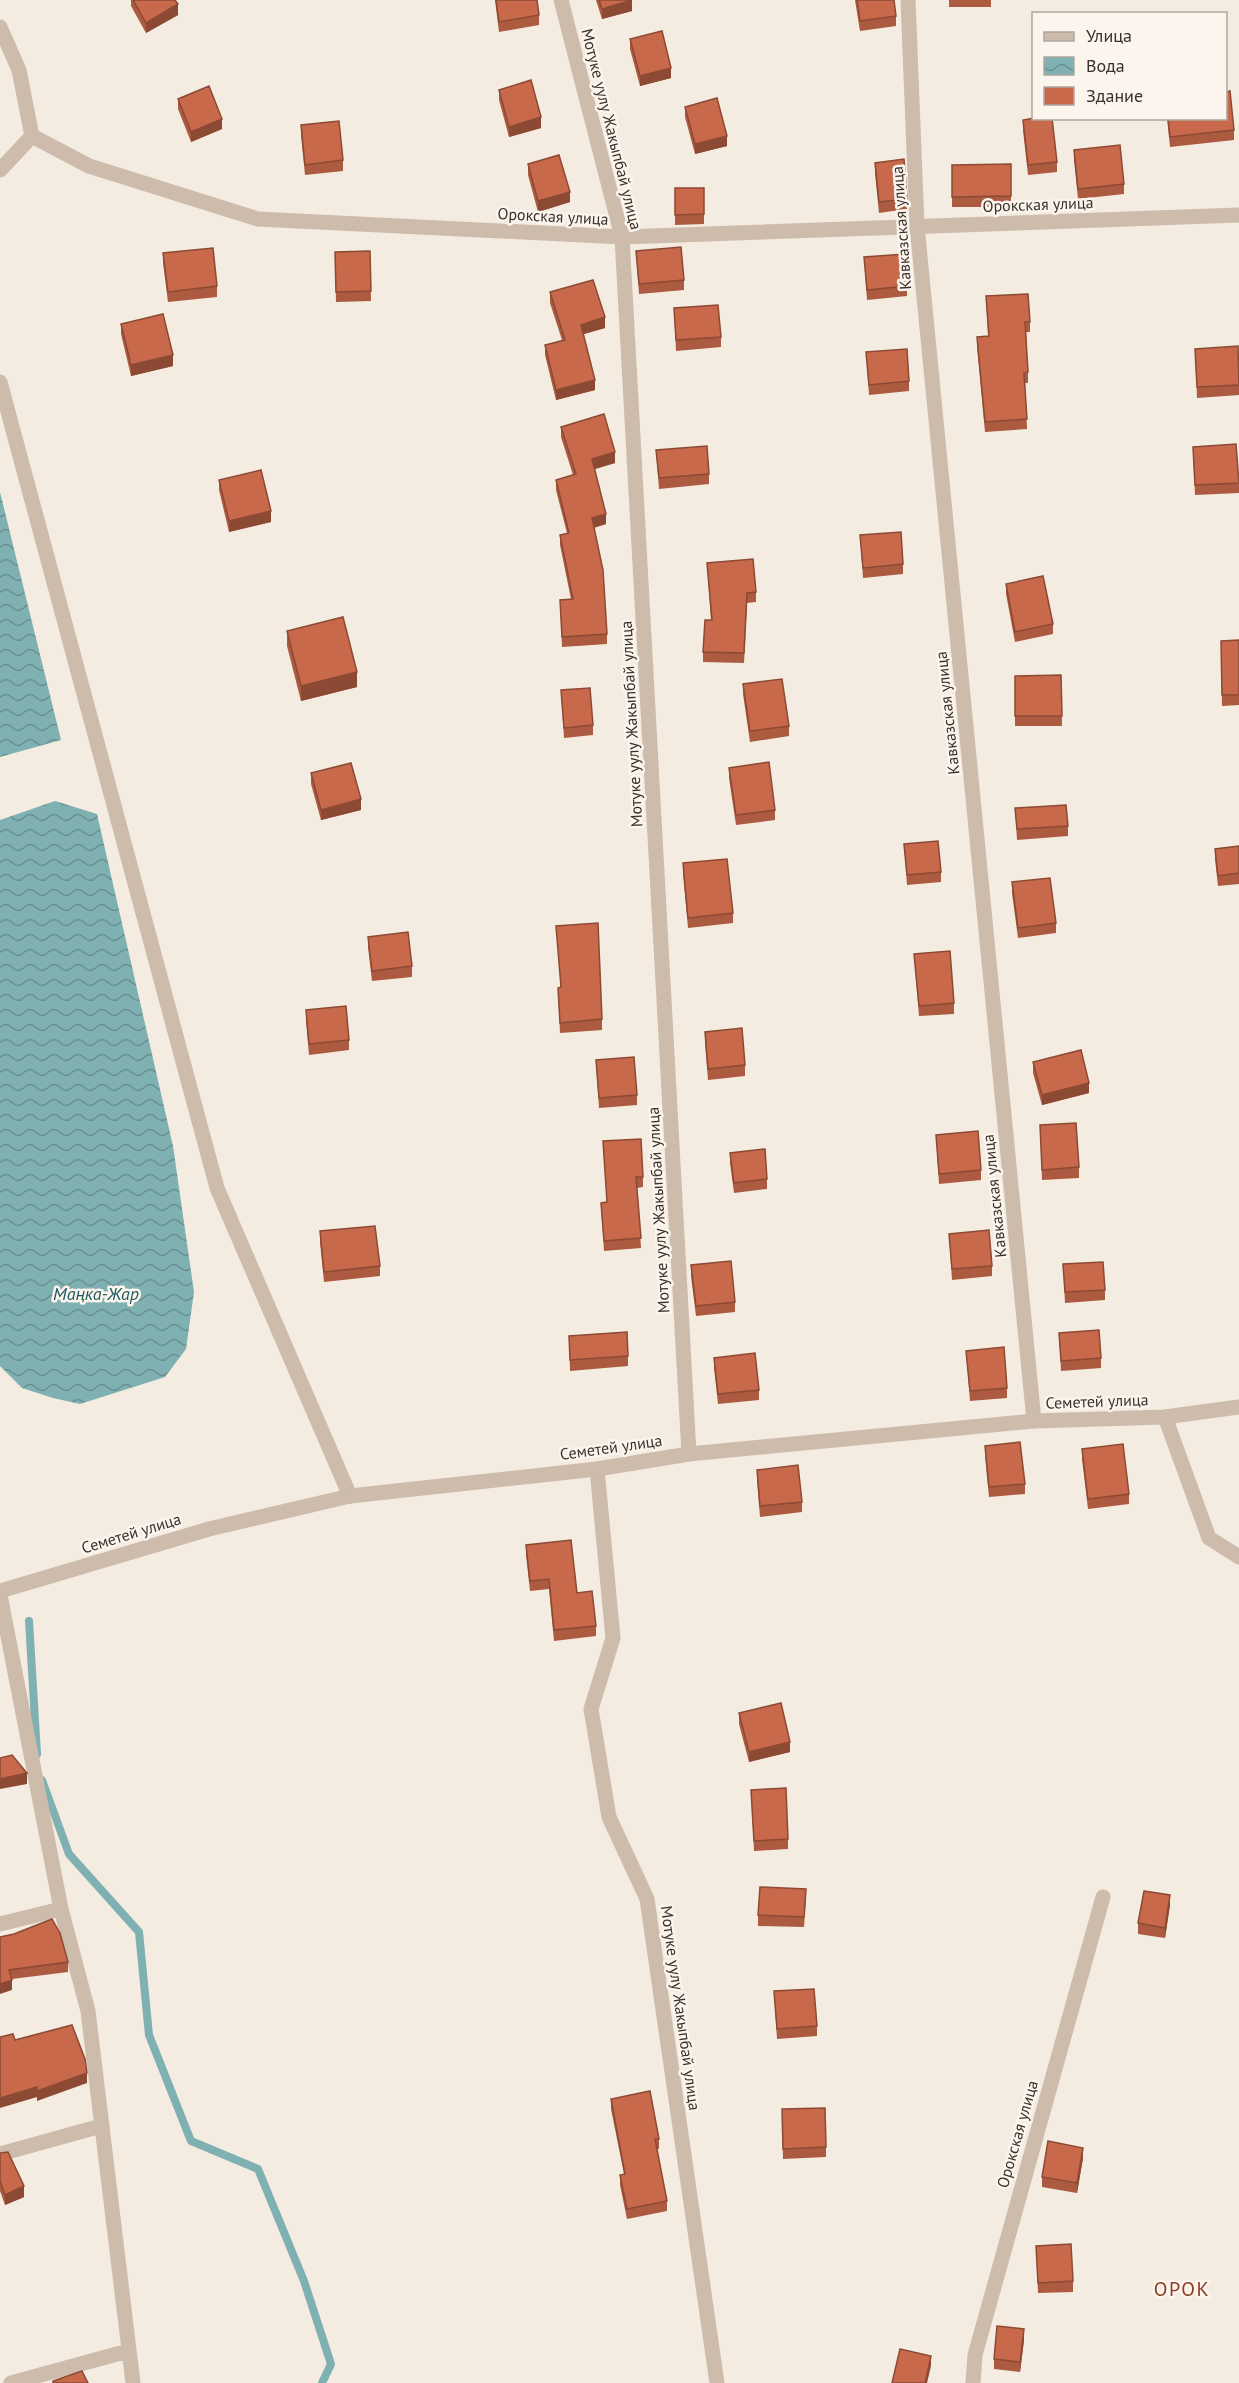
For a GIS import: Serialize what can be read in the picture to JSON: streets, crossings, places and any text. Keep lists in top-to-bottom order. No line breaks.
{"streets":{"street":["Мотуке уулу Жакыпбай улица","Орокская улица","Кавказская улица","Семетей улица"]},"crossings":[["Мотуке уулу Жакыпбай улица","Орокская улица"],["Мотуке уулу Жакыпбай улица","Семетей улица"],["Орокская улица","Кавказская улица"],["Кавказская улица","Семетей улица"]],"districts":["ОРОК"],"water":["Маңка-Жар"],"legend":["Улица","Вода","Здание"]}
